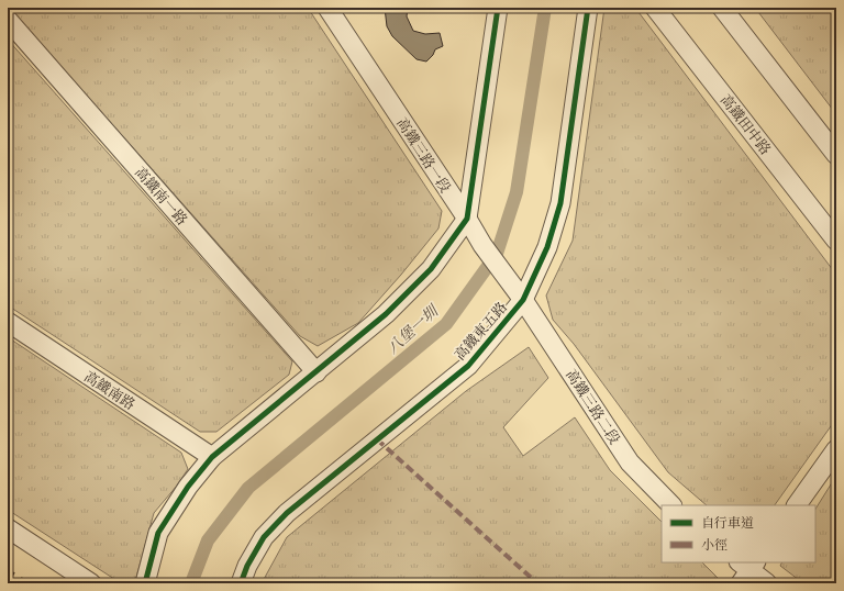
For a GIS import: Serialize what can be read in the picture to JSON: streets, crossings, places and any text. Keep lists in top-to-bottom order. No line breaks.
{"streets":{"street":["高鐵田中路","高鐵三路一段","高鐵南一路","高鐵東五路","高鐵南路","高鐵三路二段"]},"crossings":[["高鐵三路一段","高鐵東五路"],["高鐵三路一段","高鐵三路二段"],["高鐵東五路","高鐵三路二段"]],"water":["八堡一圳"],"legend":["自行車道","小徑"]}
